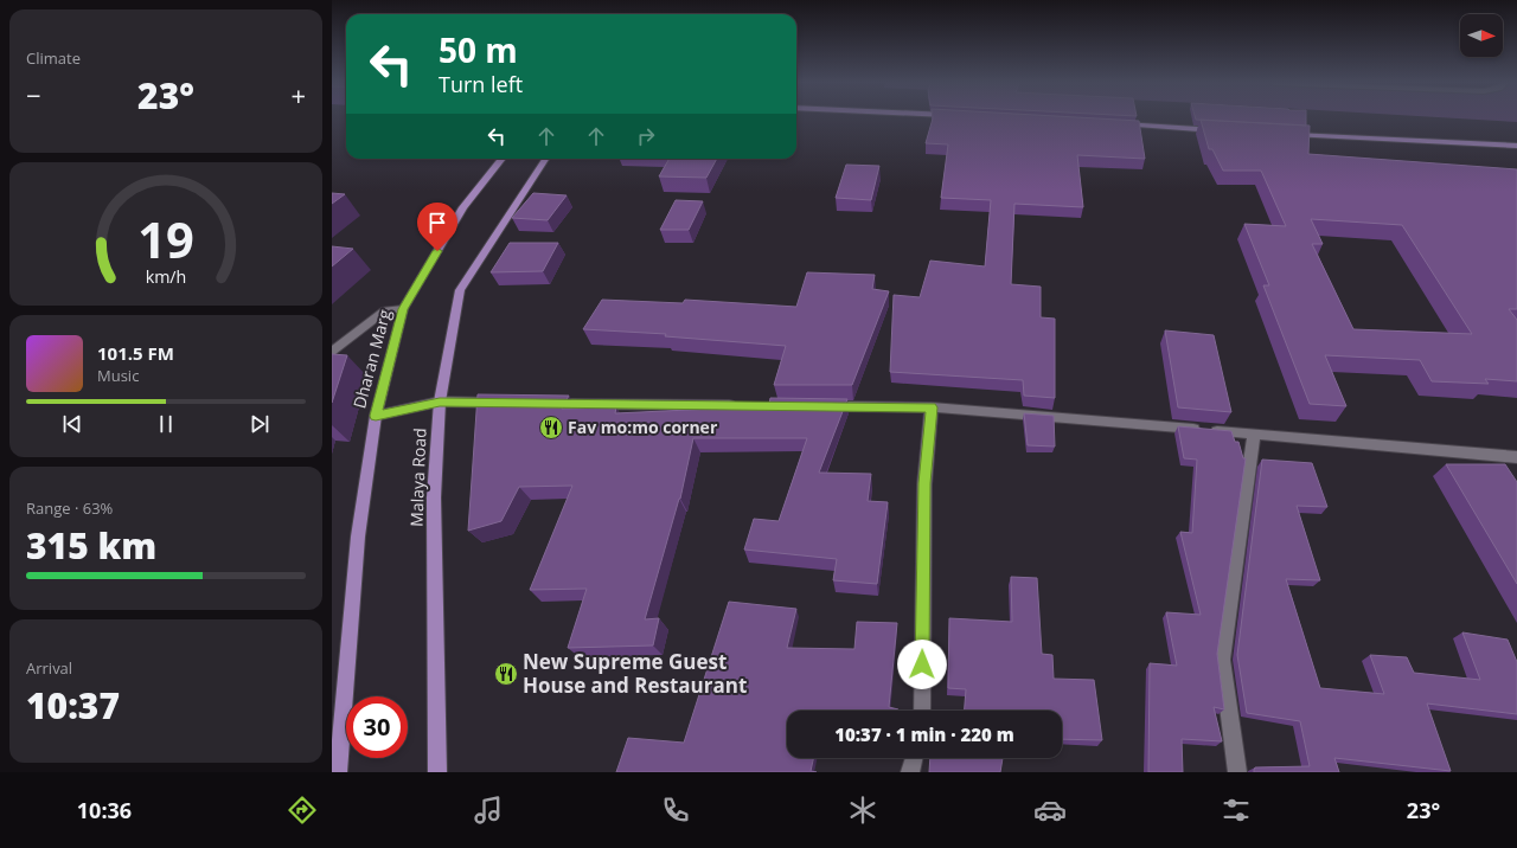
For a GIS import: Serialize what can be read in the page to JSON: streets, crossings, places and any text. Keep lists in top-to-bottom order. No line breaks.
{"streets":{"main road":["Dharan Marg","Malaya Road"]},"places":{"restaurant":["Fav mo:mo corner","New Supreme Guest House and Restaurant"]},"north":"right","page":{"tile":["Climate",["Range · 63%","315 km"],["Arrival","10:37"]],"turn":["50 m","Turn left"],"heat":["−","23°","+"],"song":["101.5 FM","Music"],"limit":"30","trip":"10:37 · 1 min · 220 m","tabs":["10:36","23°"],"gauge":["19","km/h"]}}
